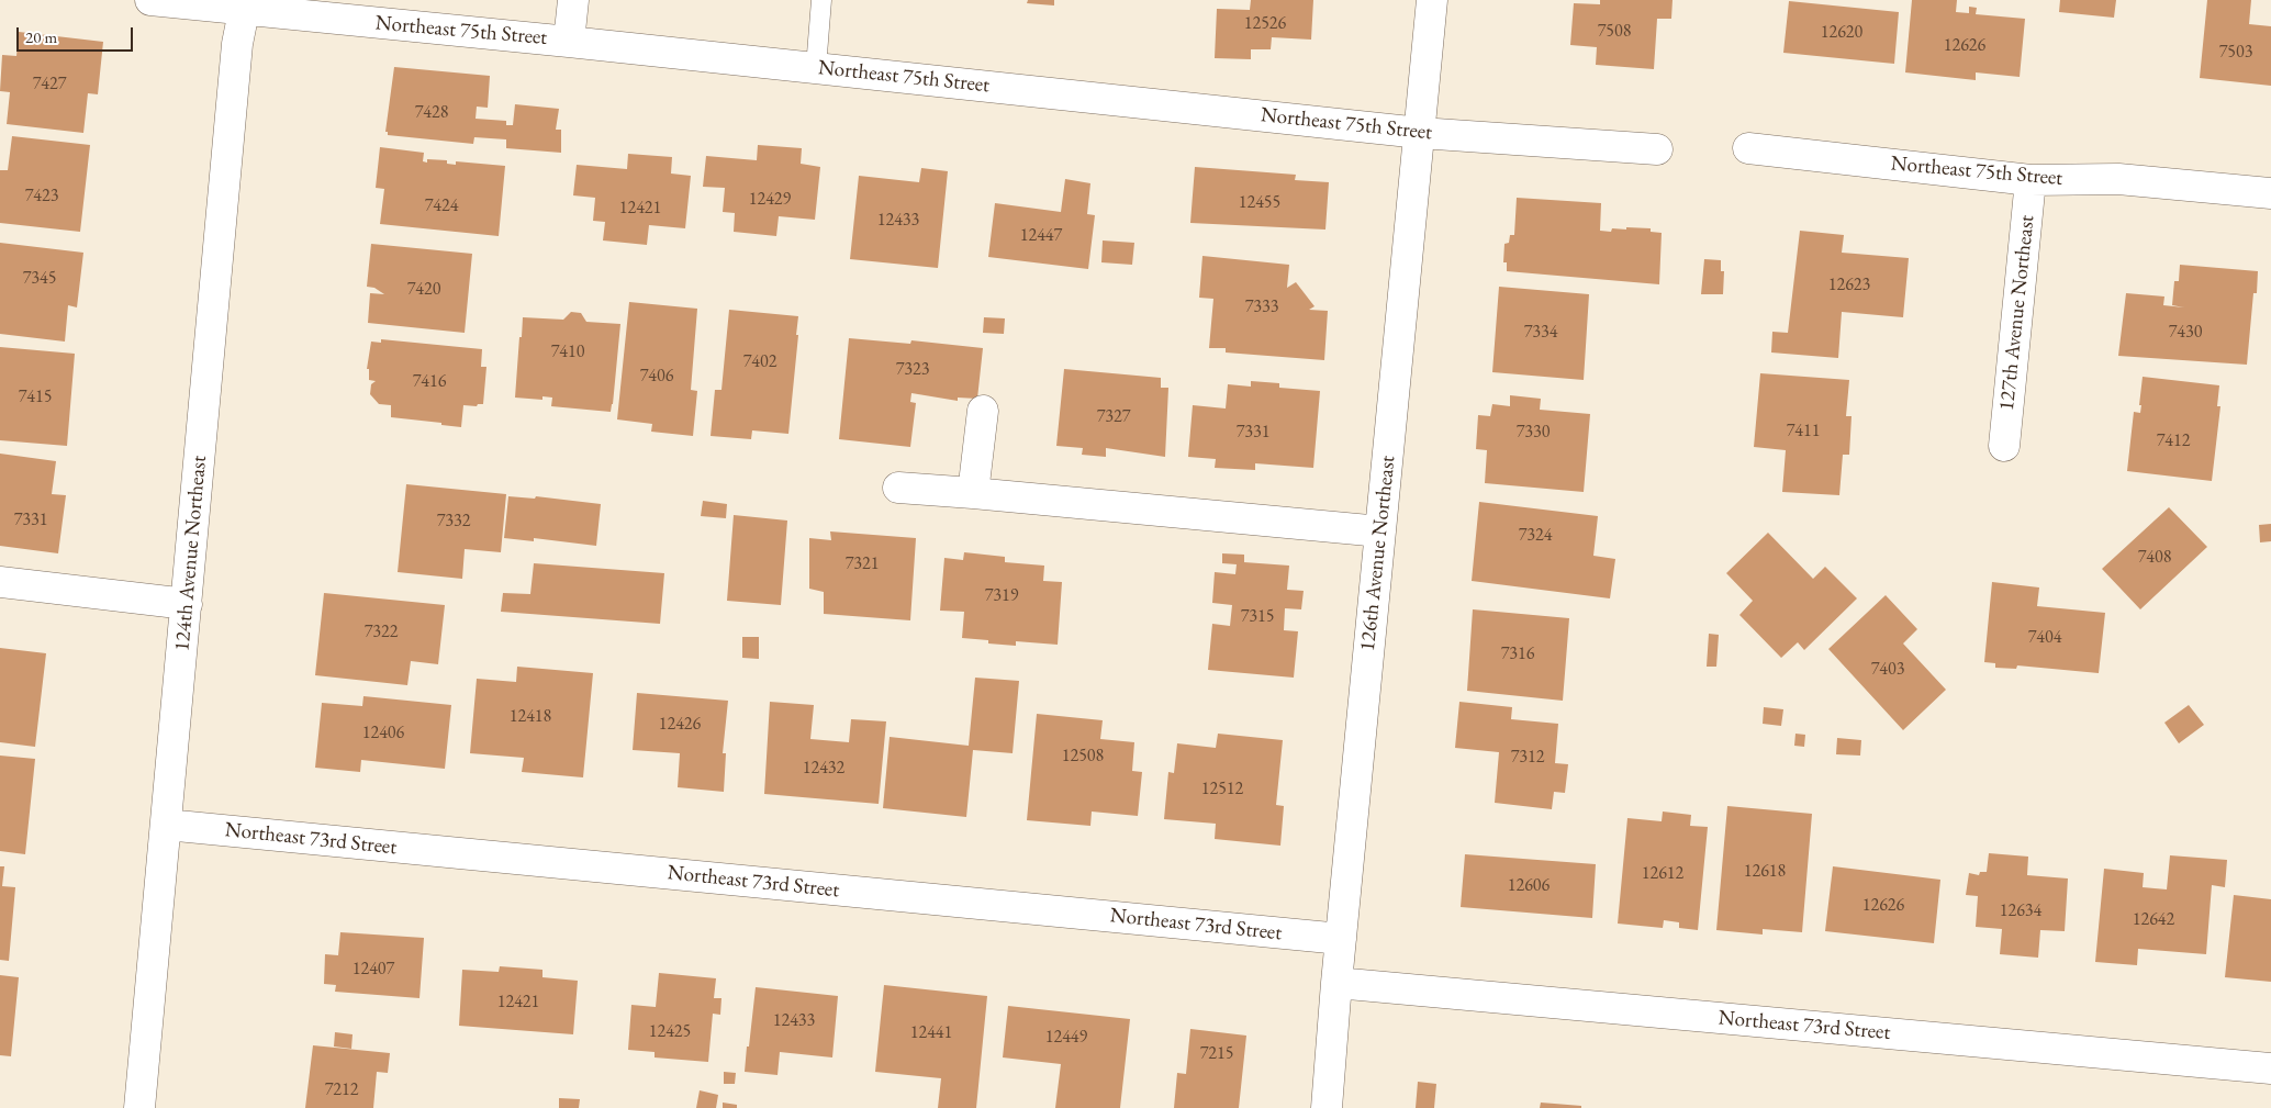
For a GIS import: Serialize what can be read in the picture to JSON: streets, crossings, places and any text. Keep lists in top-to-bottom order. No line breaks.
{"streets":{"street":["Northeast 75th Street","127th Avenue Northeast","124th Avenue Northeast","126th Avenue Northeast","Northeast 73rd Street"]},"crossings":[["Northeast 75th Street","127th Avenue Northeast"],["Northeast 75th Street","124th Avenue Northeast"],["Northeast 75th Street","126th Avenue Northeast"],["124th Avenue Northeast","Northeast 73rd Street"],["126th Avenue Northeast","Northeast 73rd Street"]],"house_numbers":["12526","7508","12620","12626","7503","7427","7428","7423","12429","12455","7424","12421","12433","12447","7345","12623","7420","7333","7334","7430","7410","7402","7323","7406","7416","7415","7327","7411","7331","7330","7412","7331","7332","7324","7408","7321","7319","7315","7322","7404","7316","7403","12418","12426","12406","12508","7312","12432","12512","12618","12612","12606","12626","12634","12642","12407","12421","12433","12425","12441","12449","7215","7212"],"scale_bar":"20 m"}
